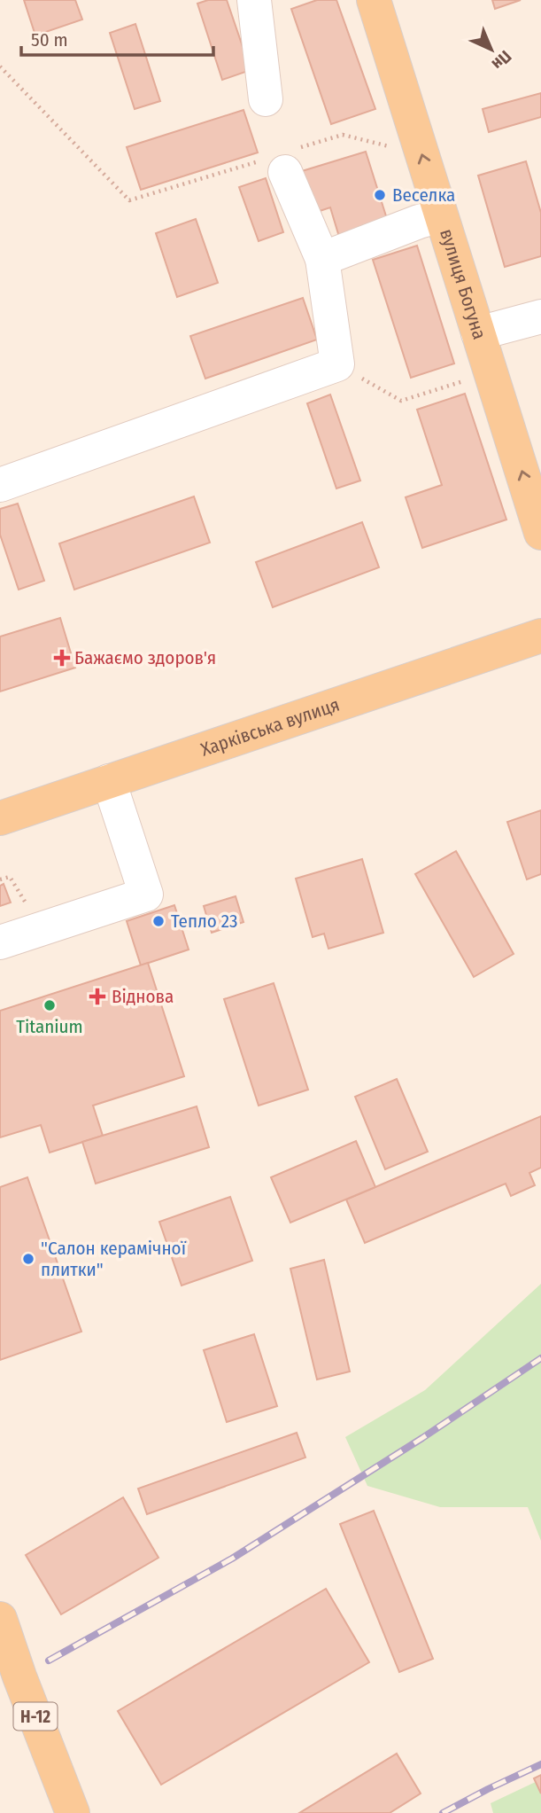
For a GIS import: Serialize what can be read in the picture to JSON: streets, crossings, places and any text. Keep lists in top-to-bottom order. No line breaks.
{"streets":{"main road":["вулиця Богуна","Харківська вулиця","Н-12"]},"one_way":["вулиця Богуна"],"places":{"other":["Веселка","Тепло 23","Titanium","\"Салон керамічної плитки\""],"health":["Бажаємо здоров'я","Віднова"]},"scale_bar":"50 m","north":"bottom right"}
